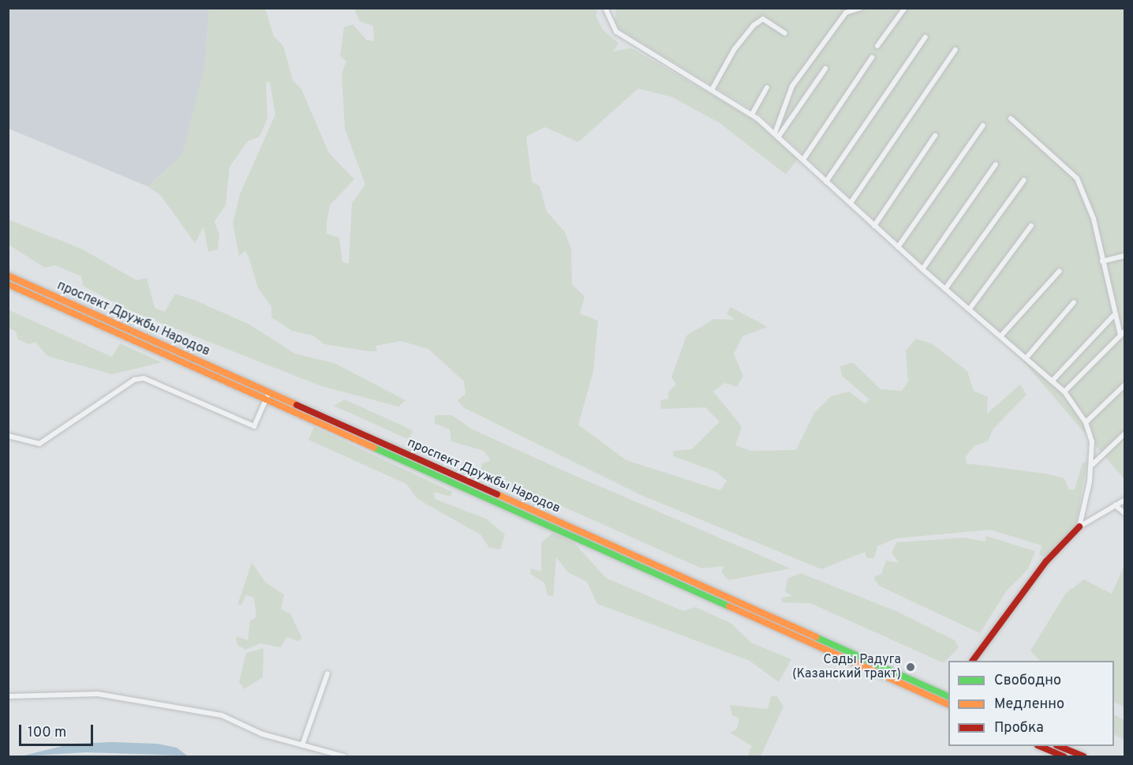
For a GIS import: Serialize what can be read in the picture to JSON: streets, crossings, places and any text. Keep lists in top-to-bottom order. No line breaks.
{"streets":{"main road":["проспект Дружбы Народов"]},"places":["Сады Радуга (Казанский тракт)"],"legend":["Свободно","Медленно","Пробка"],"scale_bar":"100 m"}
